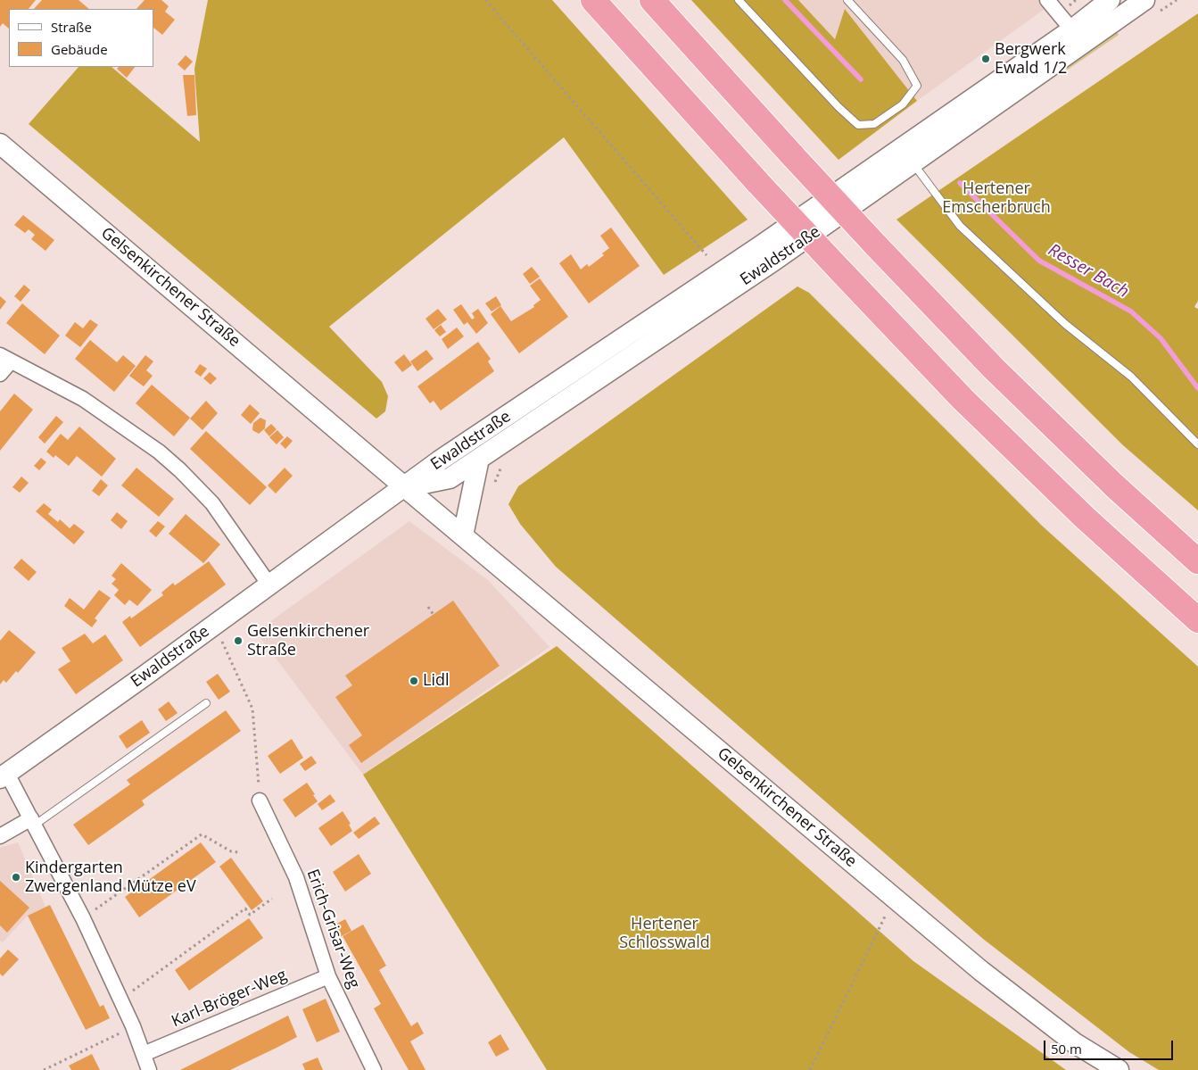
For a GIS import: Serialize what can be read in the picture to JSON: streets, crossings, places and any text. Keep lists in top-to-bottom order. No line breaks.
{"streets":{"main road":["Ewaldstraße","Gelsenkirchener Straße"],"street":["Erich-Grisar-Weg","Karl-Bröger-Weg"]},"crossings":[["Ewaldstraße","Gelsenkirchener Straße"],["Erich-Grisar-Weg","Karl-Bröger-Weg"]],"water":["Resser Bach"],"parks":["Hertener Emscherbruch","Hertener Schlosswald"],"places":["Bergwerk Ewald 1/2","Gelsenkirchener Straße","Lidl","Kindergarten Zwergenland Mütze eV"],"legend":["Straße","Gebäude"],"scale_bar":"50 m"}
